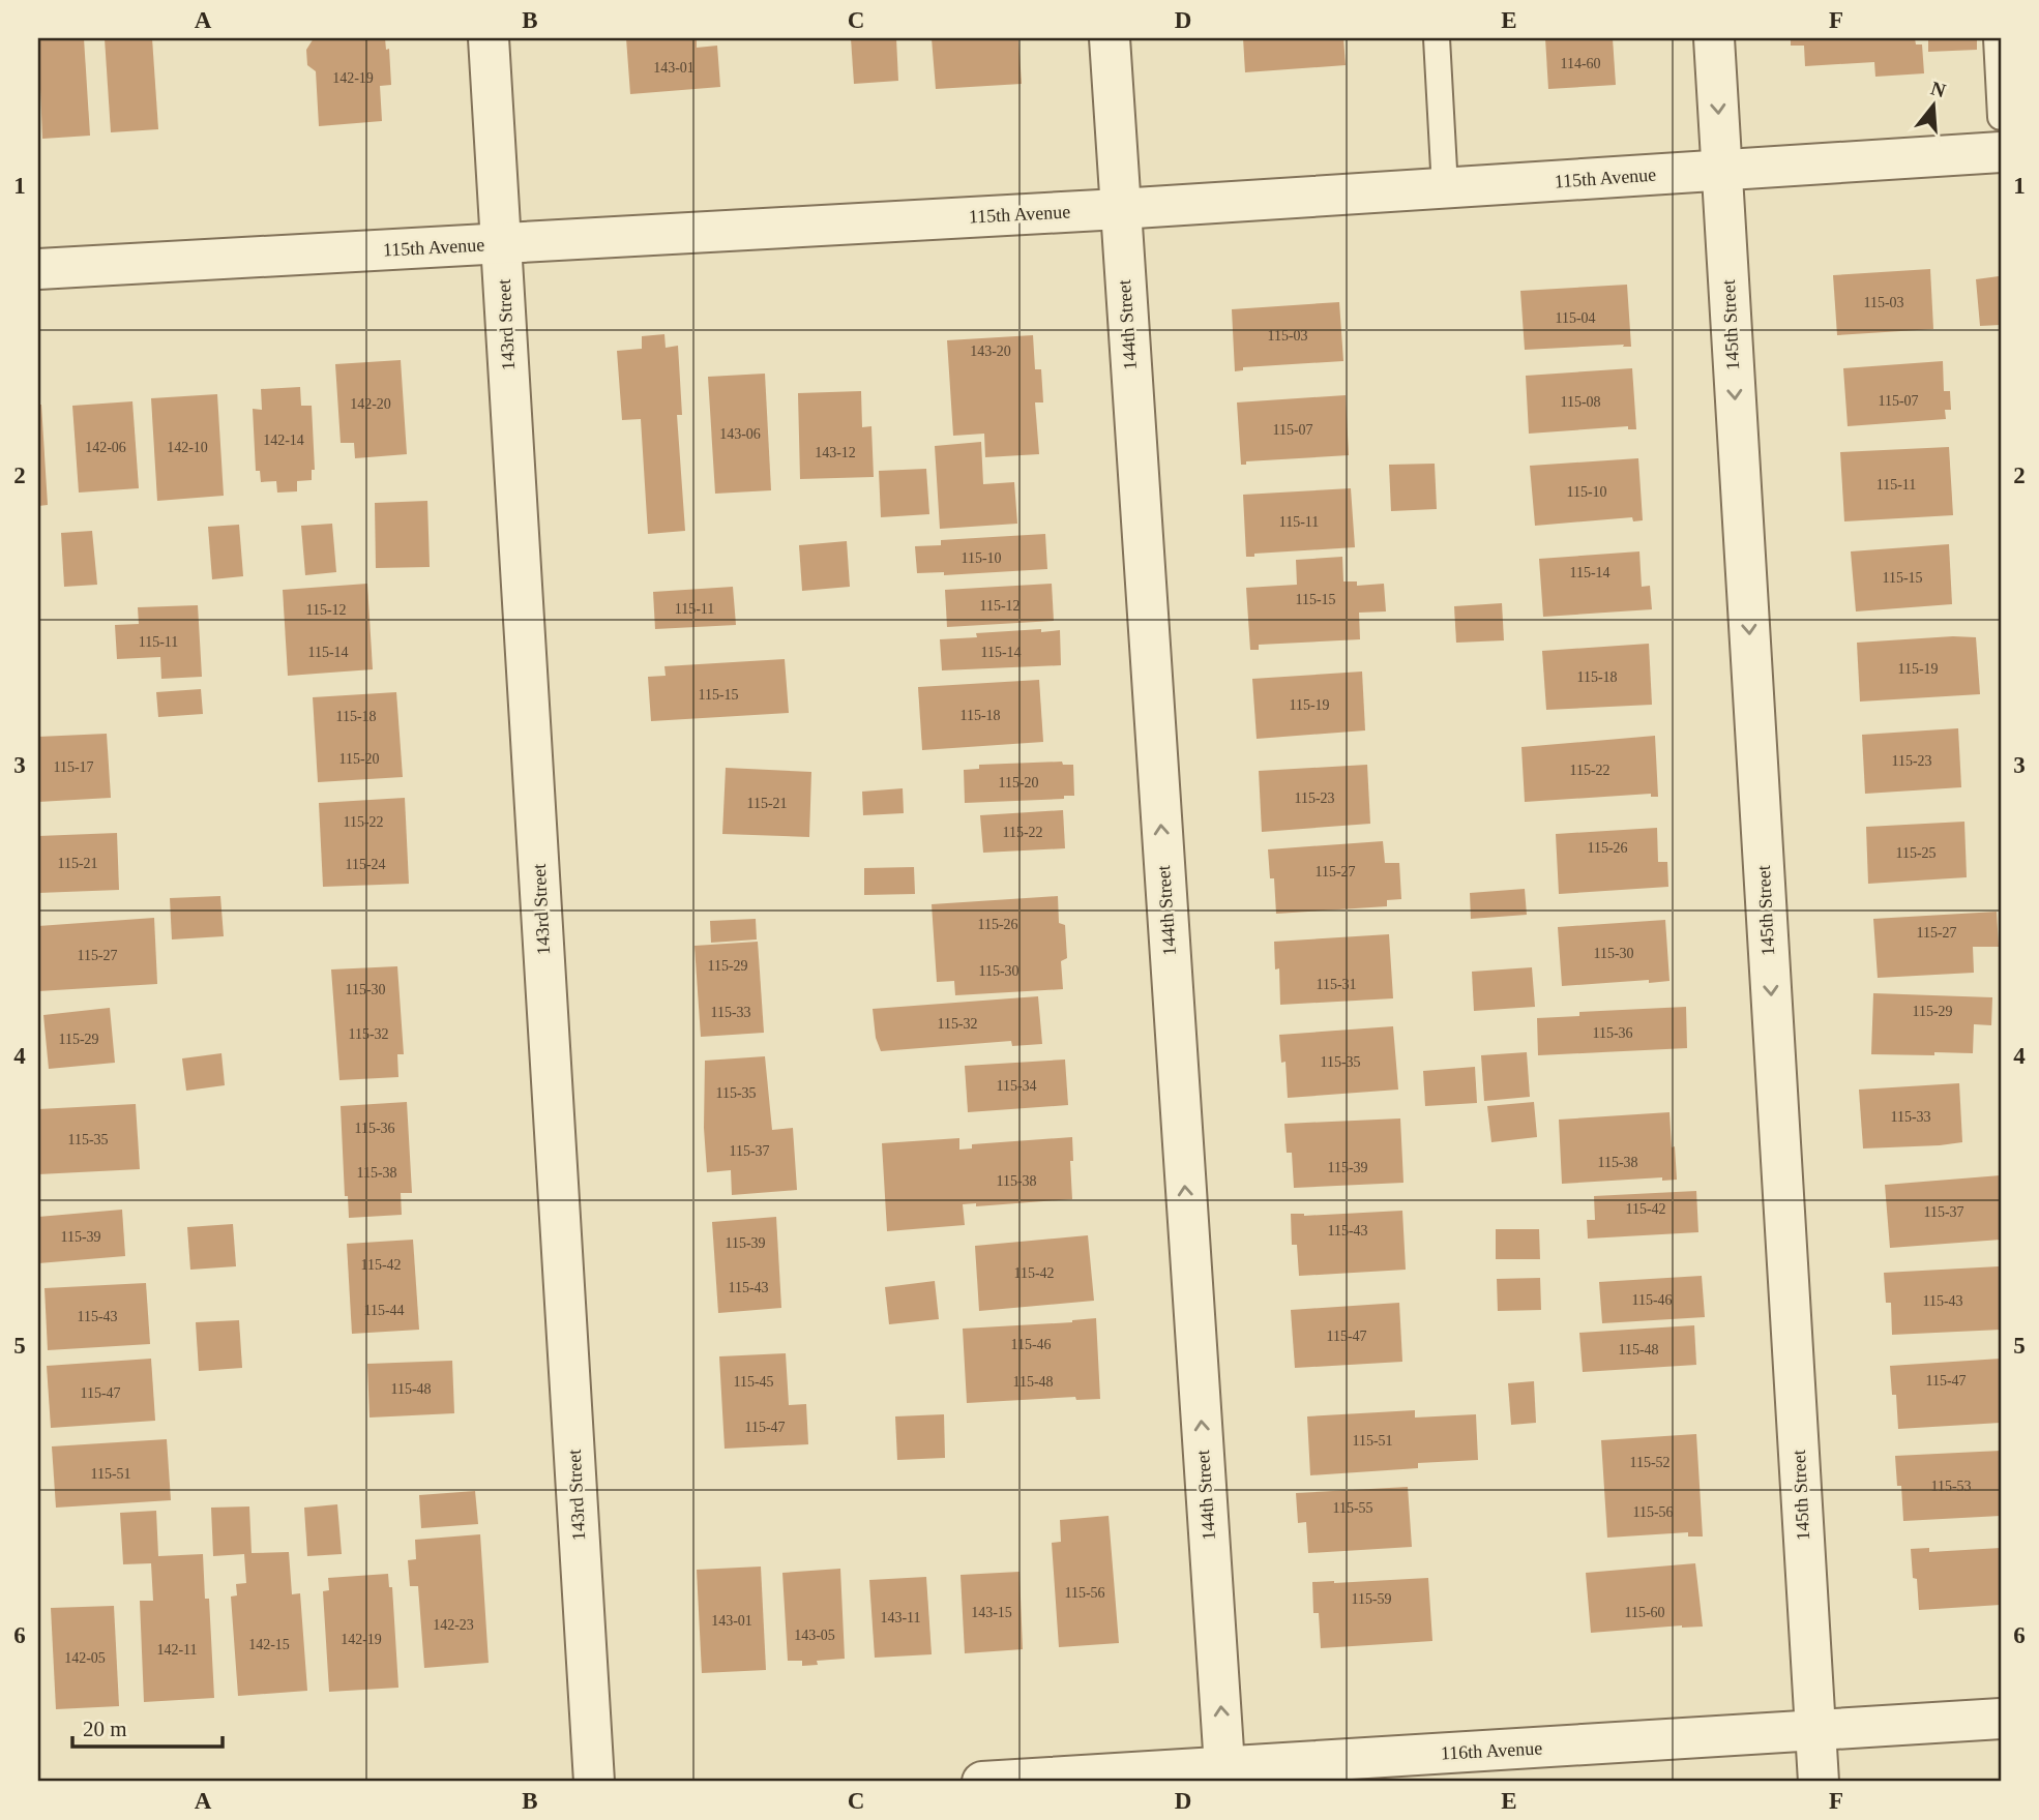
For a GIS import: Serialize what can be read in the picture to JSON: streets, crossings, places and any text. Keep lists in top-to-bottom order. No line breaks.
{"streets":{"street":["115th Avenue","143rd Street","144th Street","145th Street","116th Avenue"]},"crossings":[["115th Avenue","143rd Street"],["115th Avenue","144th Street"],["115th Avenue","145th Street"],["144th Street","116th Avenue"],["145th Street","116th Avenue"]],"one_way":["144th Street","145th Street"],"house_numbers":["114-60","143-01","142-19","115-03","115-04","115-03","143-20","115-07","115-08","142-20","115-07","143-06","142-14","142-06","142-10","143-12","115-11","115-10","115-11","115-10","115-14","115-15","115-15","115-12","115-11","115-12","115-11","115-14","115-14","115-19","115-18","115-15","115-19","115-18","115-18","115-20","115-23","115-17","115-22","115-20","115-23","115-21","115-22","115-22","115-26","115-25","115-21","115-24","115-27","115-26","115-27","115-30","115-27","115-29","115-30","115-31","115-30","115-29","115-33","115-32","115-36","115-32","115-29","115-35","115-34","115-35","115-33","115-36","115-35","115-37","115-38","115-39","115-38","115-38","115-42","115-37","115-43","115-39","115-39","115-42","115-42","115-43","115-46","115-43","115-44","115-43","115-47","115-46","115-48","115-47","115-45","115-48","115-48","115-47","115-47","115-51","115-52","115-51","115-53","115-55","115-56","115-56","115-59","143-15","115-60","143-11","143-01","142-23","143-05","142-19","142-15","142-11","142-05"],"scale_bar":"20 m","north":"top","grid":{"columns":["A","B","C","D","E","F"],"rows":["1","2","3","4","5","6"]}}
